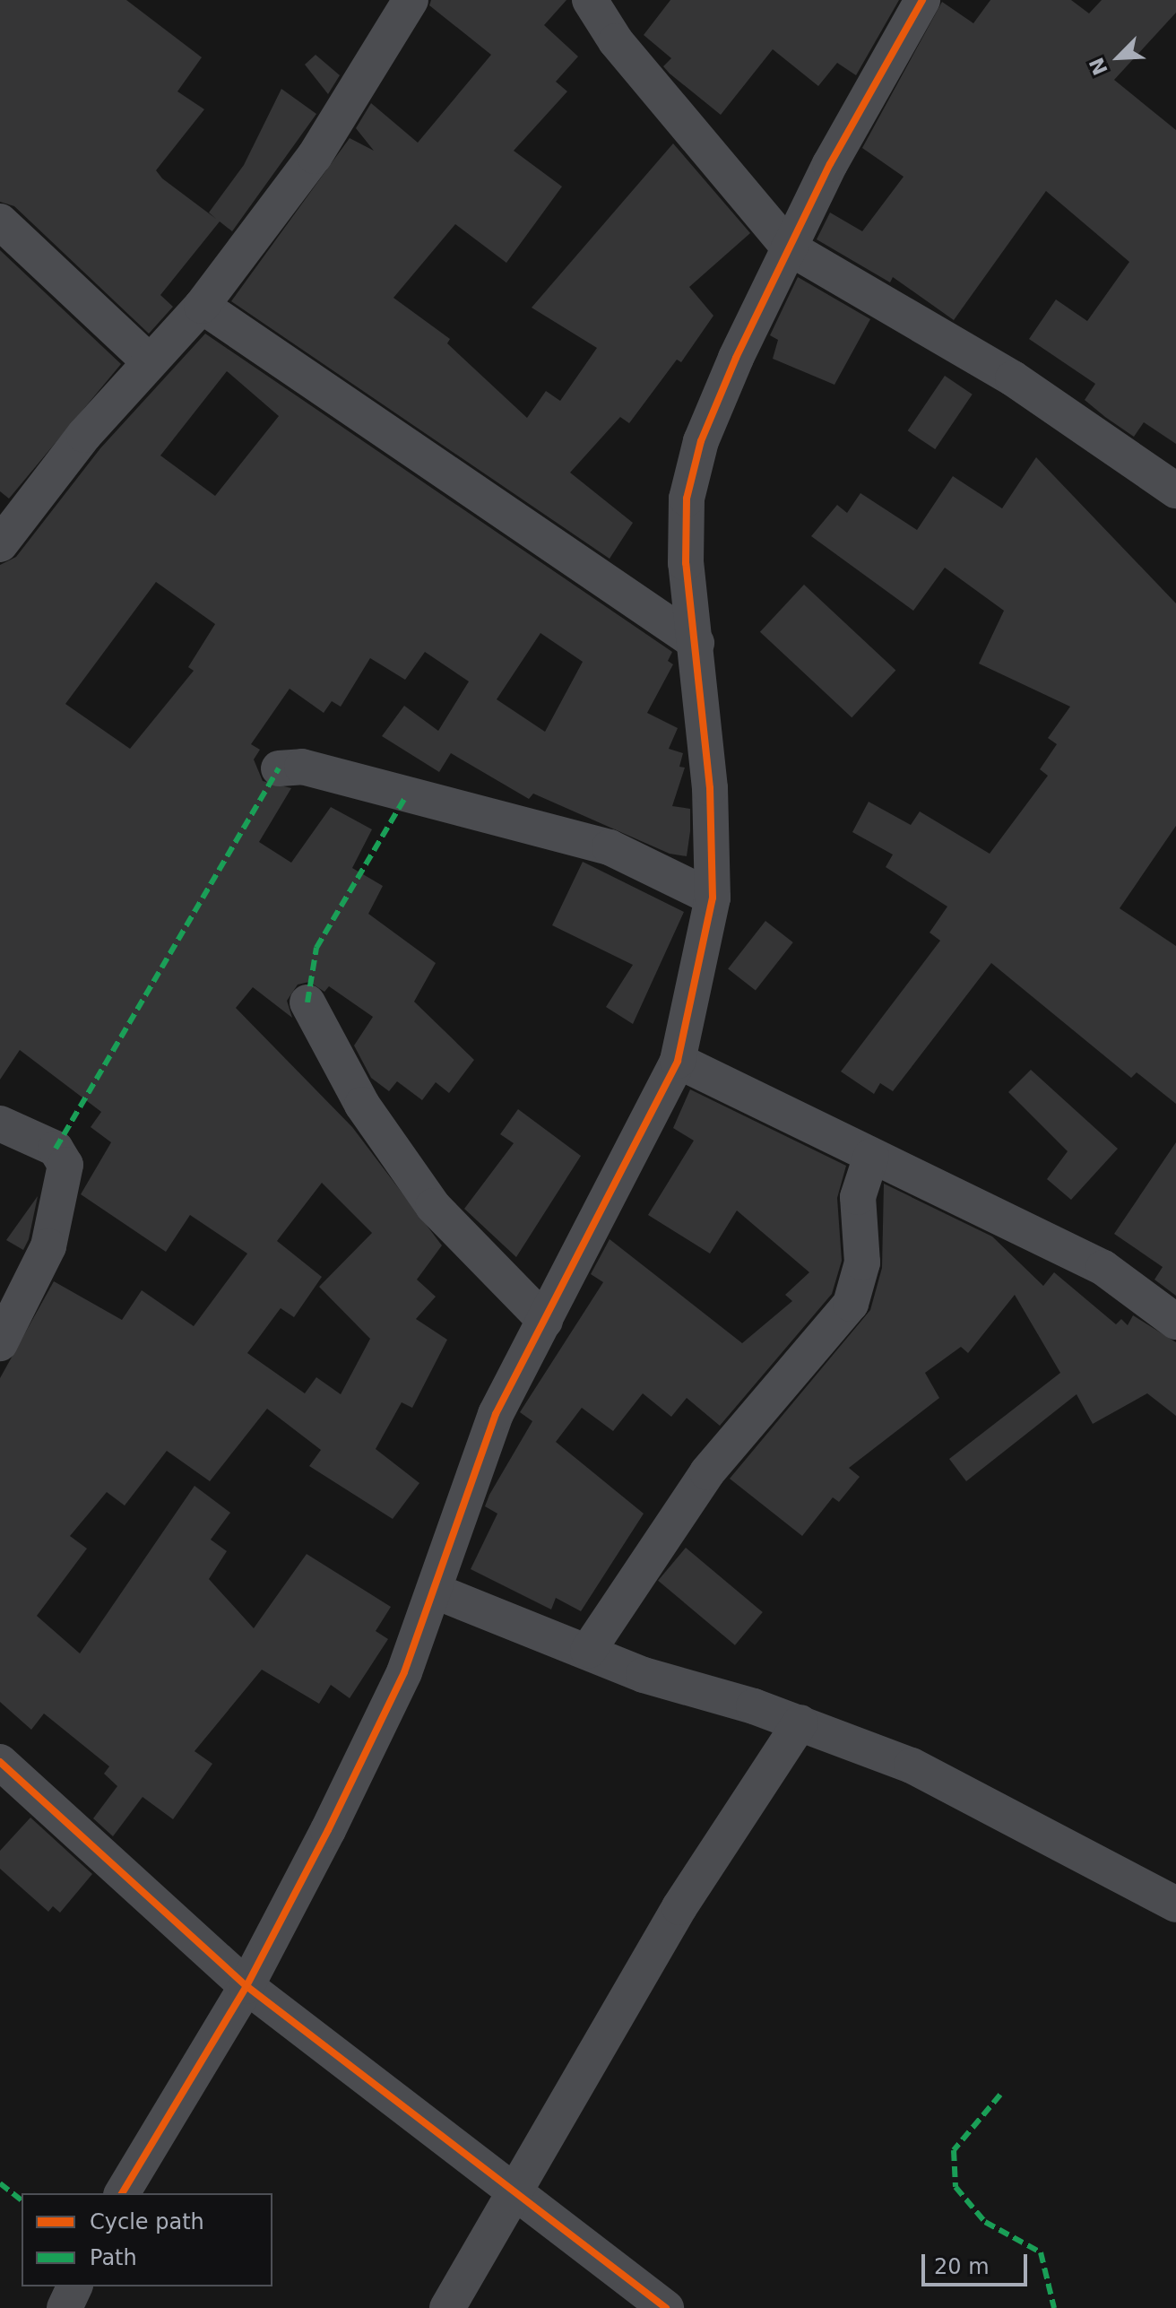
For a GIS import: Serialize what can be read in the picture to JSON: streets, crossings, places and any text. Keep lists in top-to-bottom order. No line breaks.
{"legend":["Cycle path","Path"],"scale_bar":"20 m","north":"bottom left"}
